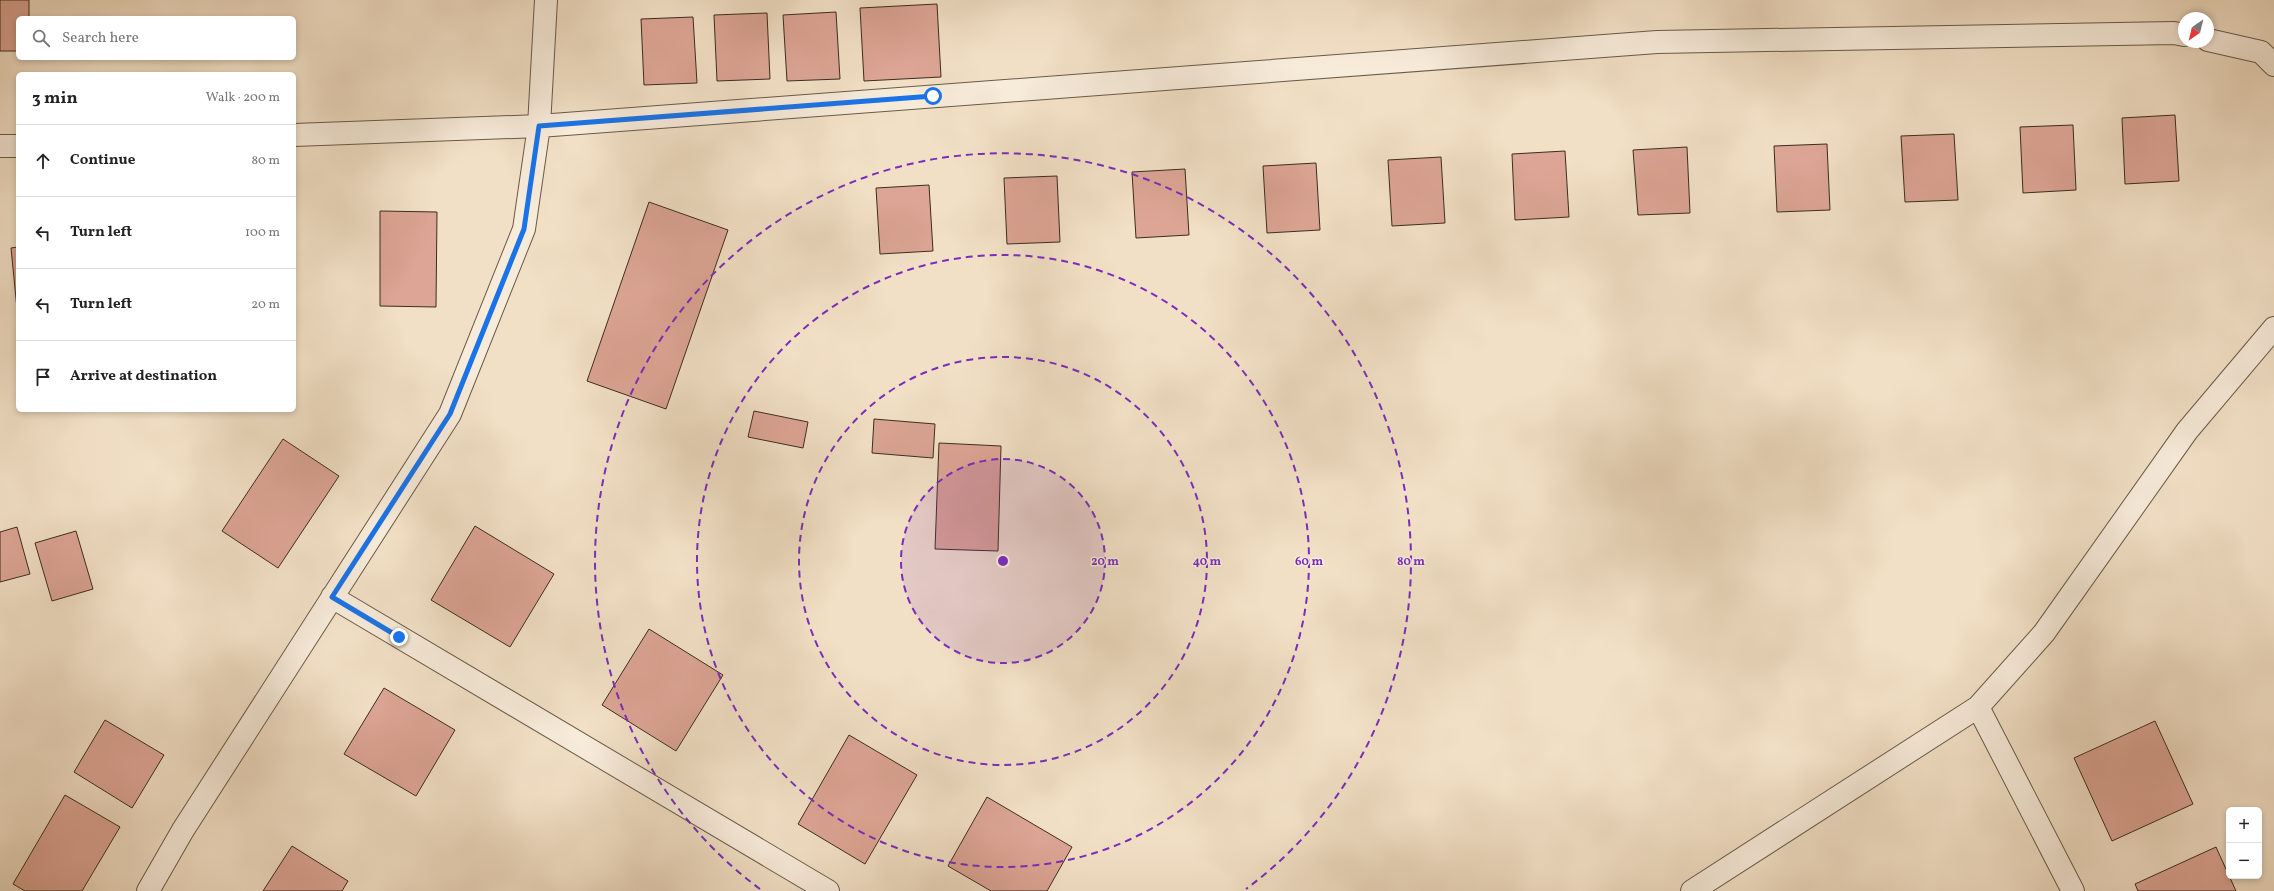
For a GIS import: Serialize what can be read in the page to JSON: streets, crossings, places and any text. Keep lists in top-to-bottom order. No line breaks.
{"north":"bottom left","page":{"search":"Search here","heading":["3 min","Walk · 200 m"],"list":[["Continue","80 m"],["Turn left","100 m"],["Turn left","20 m"],"Arrive at destination"],"map_buttons":["+","−"]},"rings":["20 m","40 m","60 m","80 m"]}
